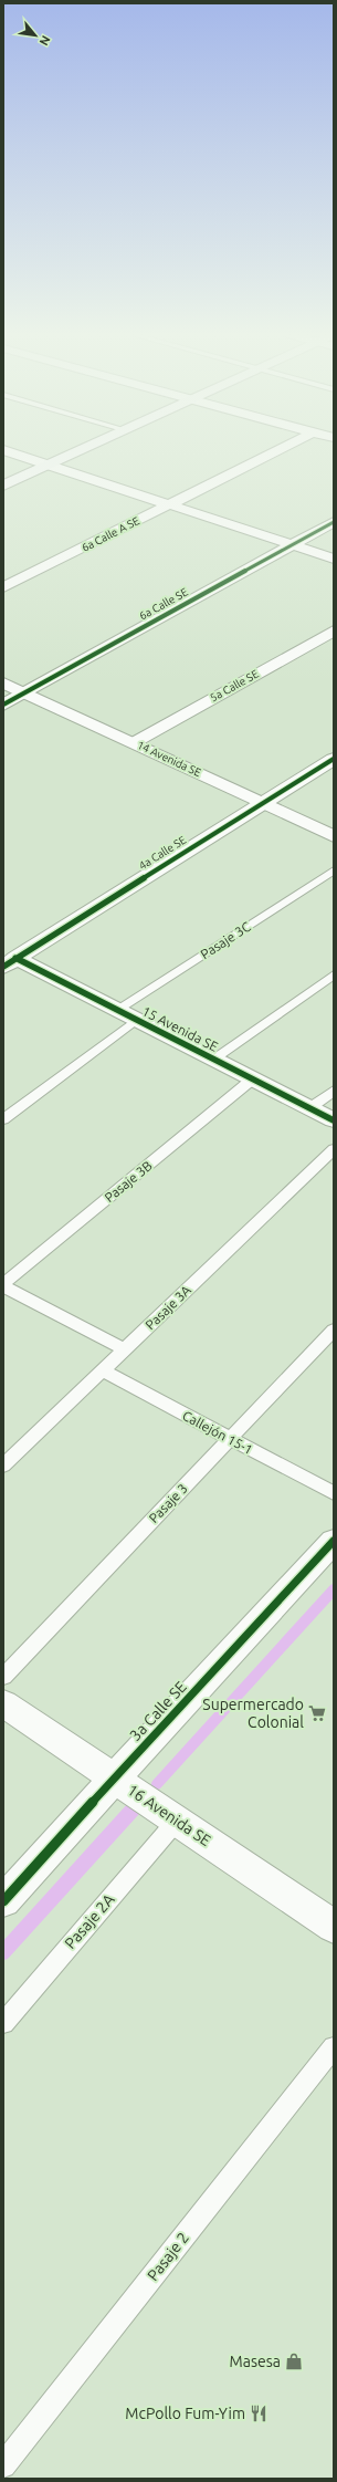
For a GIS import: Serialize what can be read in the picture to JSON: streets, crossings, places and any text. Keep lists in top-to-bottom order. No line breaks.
{"streets":{"street":["6a Calle A SE","6a Calle SE","5a Calle SE","14 Avenida SE","4a Calle SE","15 Avenida SE","3a Calle SE","16 Avenida SE"],"lane":["Pasaje 3C","Pasaje 3B","Pasaje 3A","Callejón 15-1","Pasaje 3","Pasaje 2A","Pasaje 2"]},"crossings":[["6a Calle SE","14 Avenida SE"],["5a Calle SE","14 Avenida SE"],["14 Avenida SE","4a Calle SE"],["4a Calle SE","15 Avenida SE"],["Pasaje 3C","15 Avenida SE"],["15 Avenida SE","Pasaje 3B"],["Pasaje 3A","Callejón 15-1"],["Callejón 15-1","Pasaje 3"],["3a Calle SE","16 Avenida SE"],["16 Avenida SE","Pasaje 2A"]],"places":{"supermarket":["Supermercado Colonial"],"shop":["Masesa"],"restaurant":["McPollo Fum-Yim"]},"north":"bottom right"}
